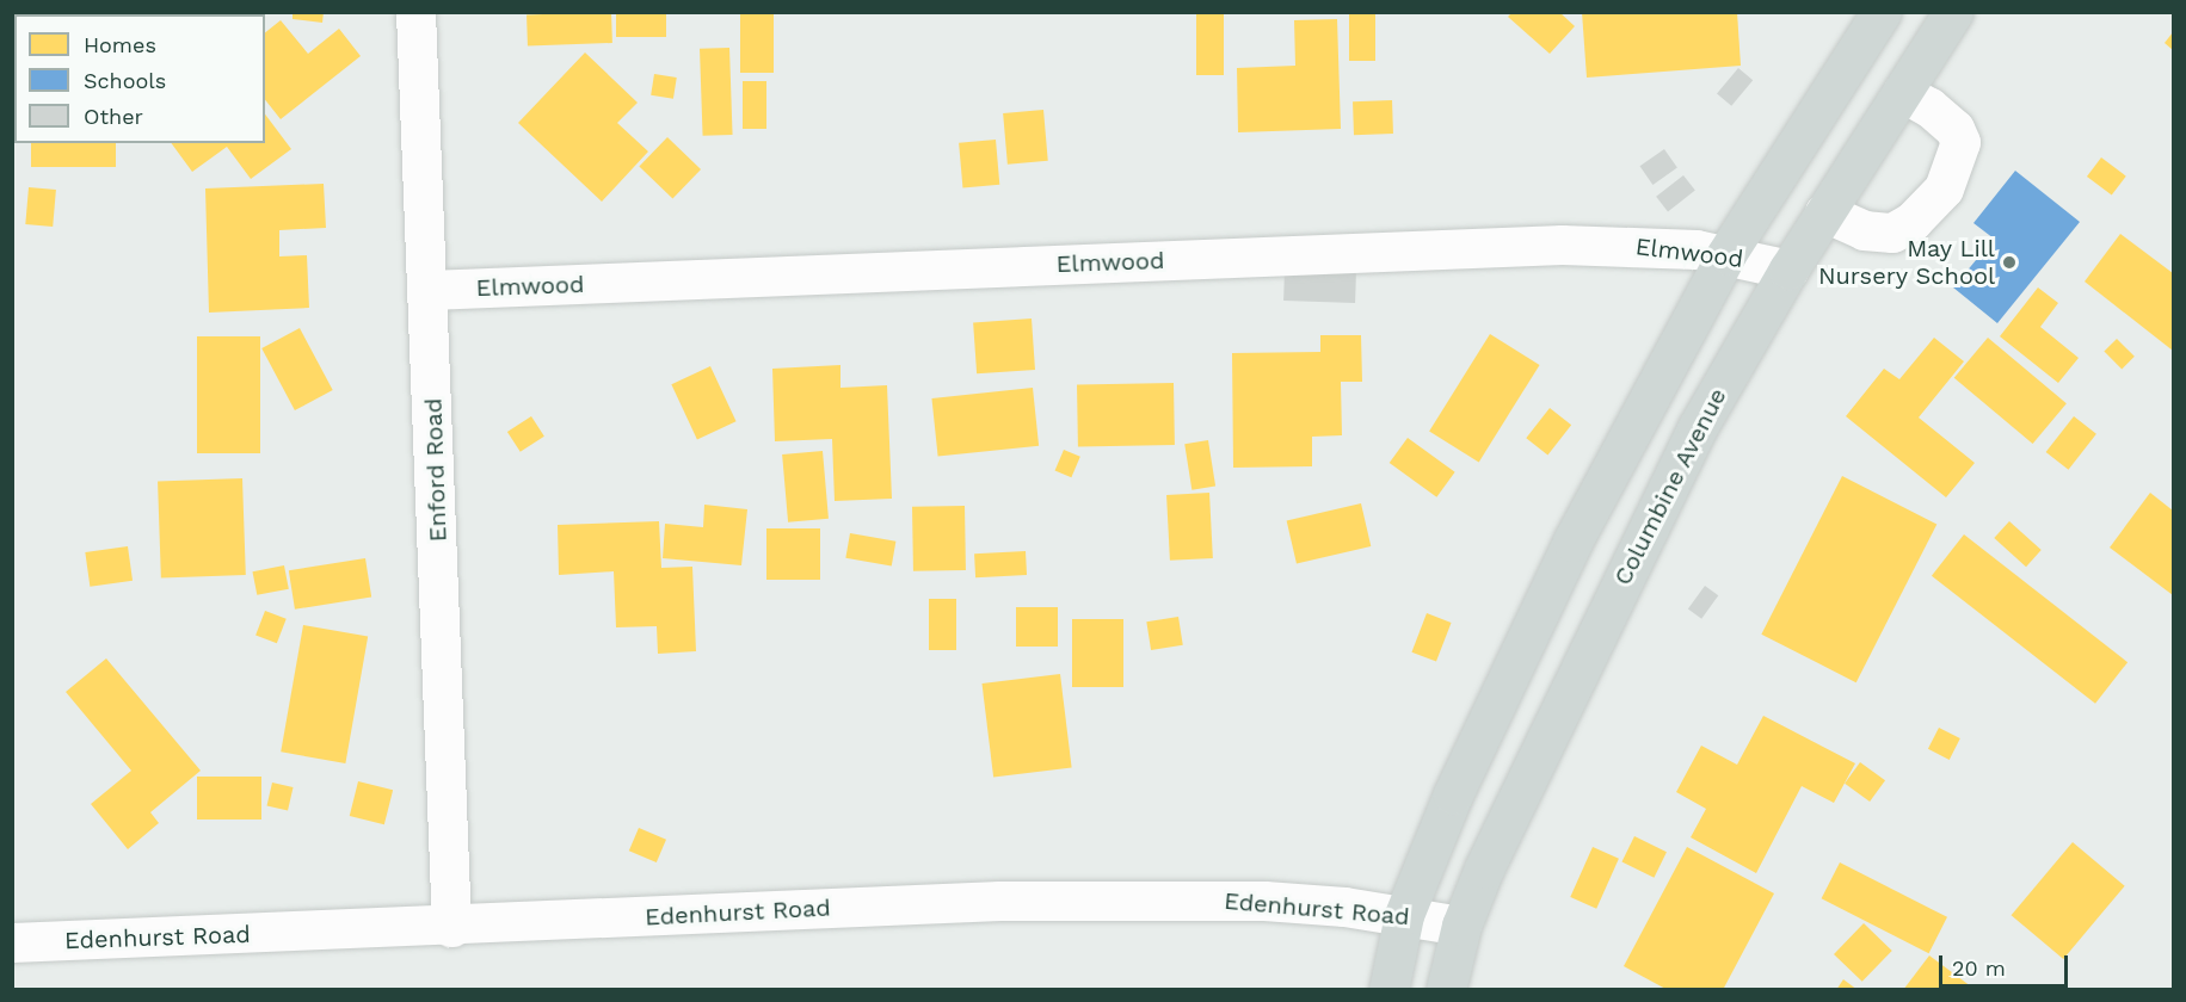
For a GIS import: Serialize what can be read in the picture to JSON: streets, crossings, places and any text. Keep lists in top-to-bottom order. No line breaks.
{"streets":{"main road":["Columbine Avenue"],"street":["Elmwood","Enford Road","Edenhurst Road"]},"crossings":[["Elmwood","Enford Road"],["Elmwood","Columbine Avenue"],["Enford Road","Edenhurst Road"],["Columbine Avenue","Edenhurst Road"]],"places":["May Lill Nursery School"],"legend":["Homes","Schools","Other"],"scale_bar":"20 m"}
